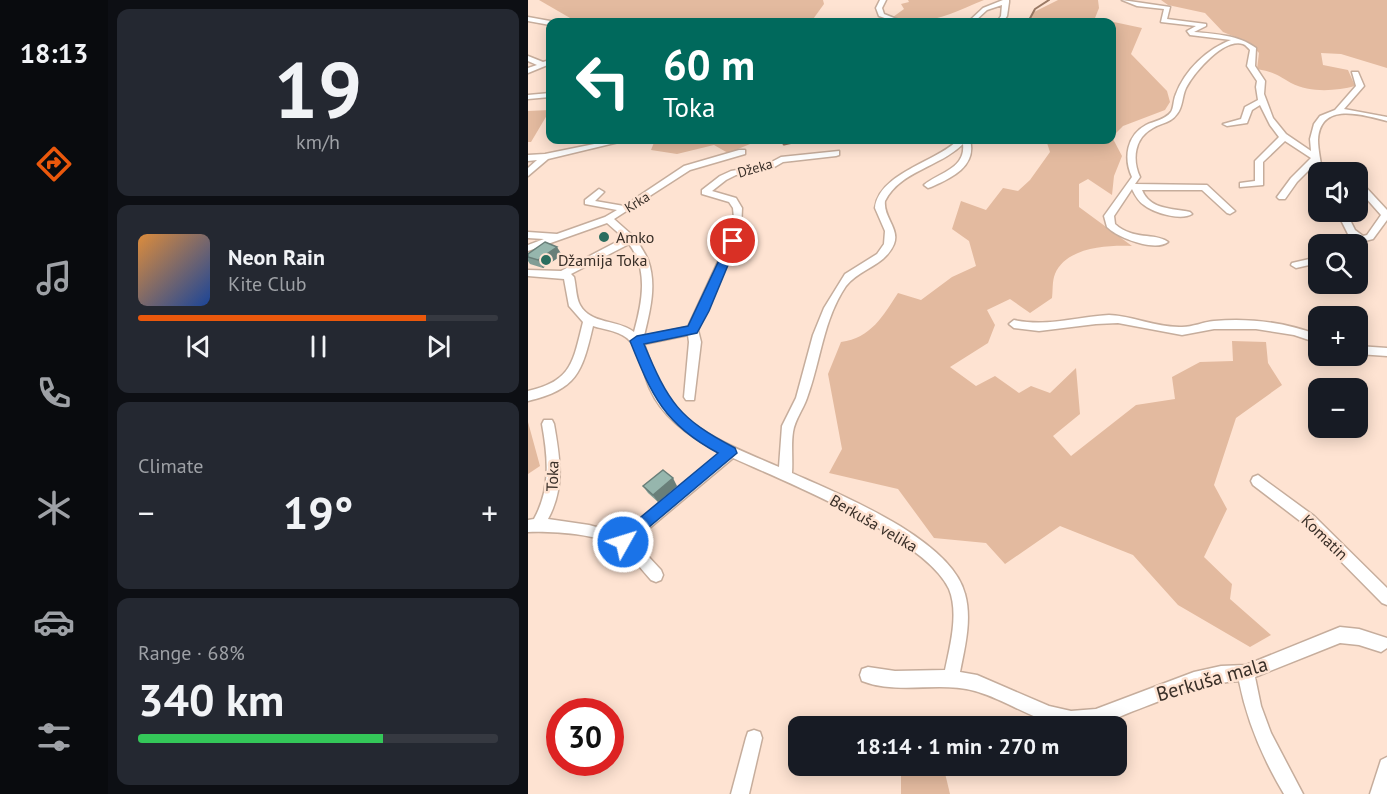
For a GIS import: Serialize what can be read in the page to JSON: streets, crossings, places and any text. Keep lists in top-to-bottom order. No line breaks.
{"streets":{"street":["Džeka","Krka","Toka","Berkuša velika","Komatin","Berkuša mala"]},"crossings":[["Berkuša velika","Berkuša mala"]],"places":["Amko","Džamija Toka"],"page":{"tabs":"18:13","tile":[["19","km/h"],"Climate",["Range · 68%","340 km"]],"turn":["60 m","Toka"],"map_buttons":["+","−"],"song":["Neon Rain","Kite Club"],"heat":["−","19°","+"],"limit":"30","trip":"18:14 · 1 min · 270 m"}}
